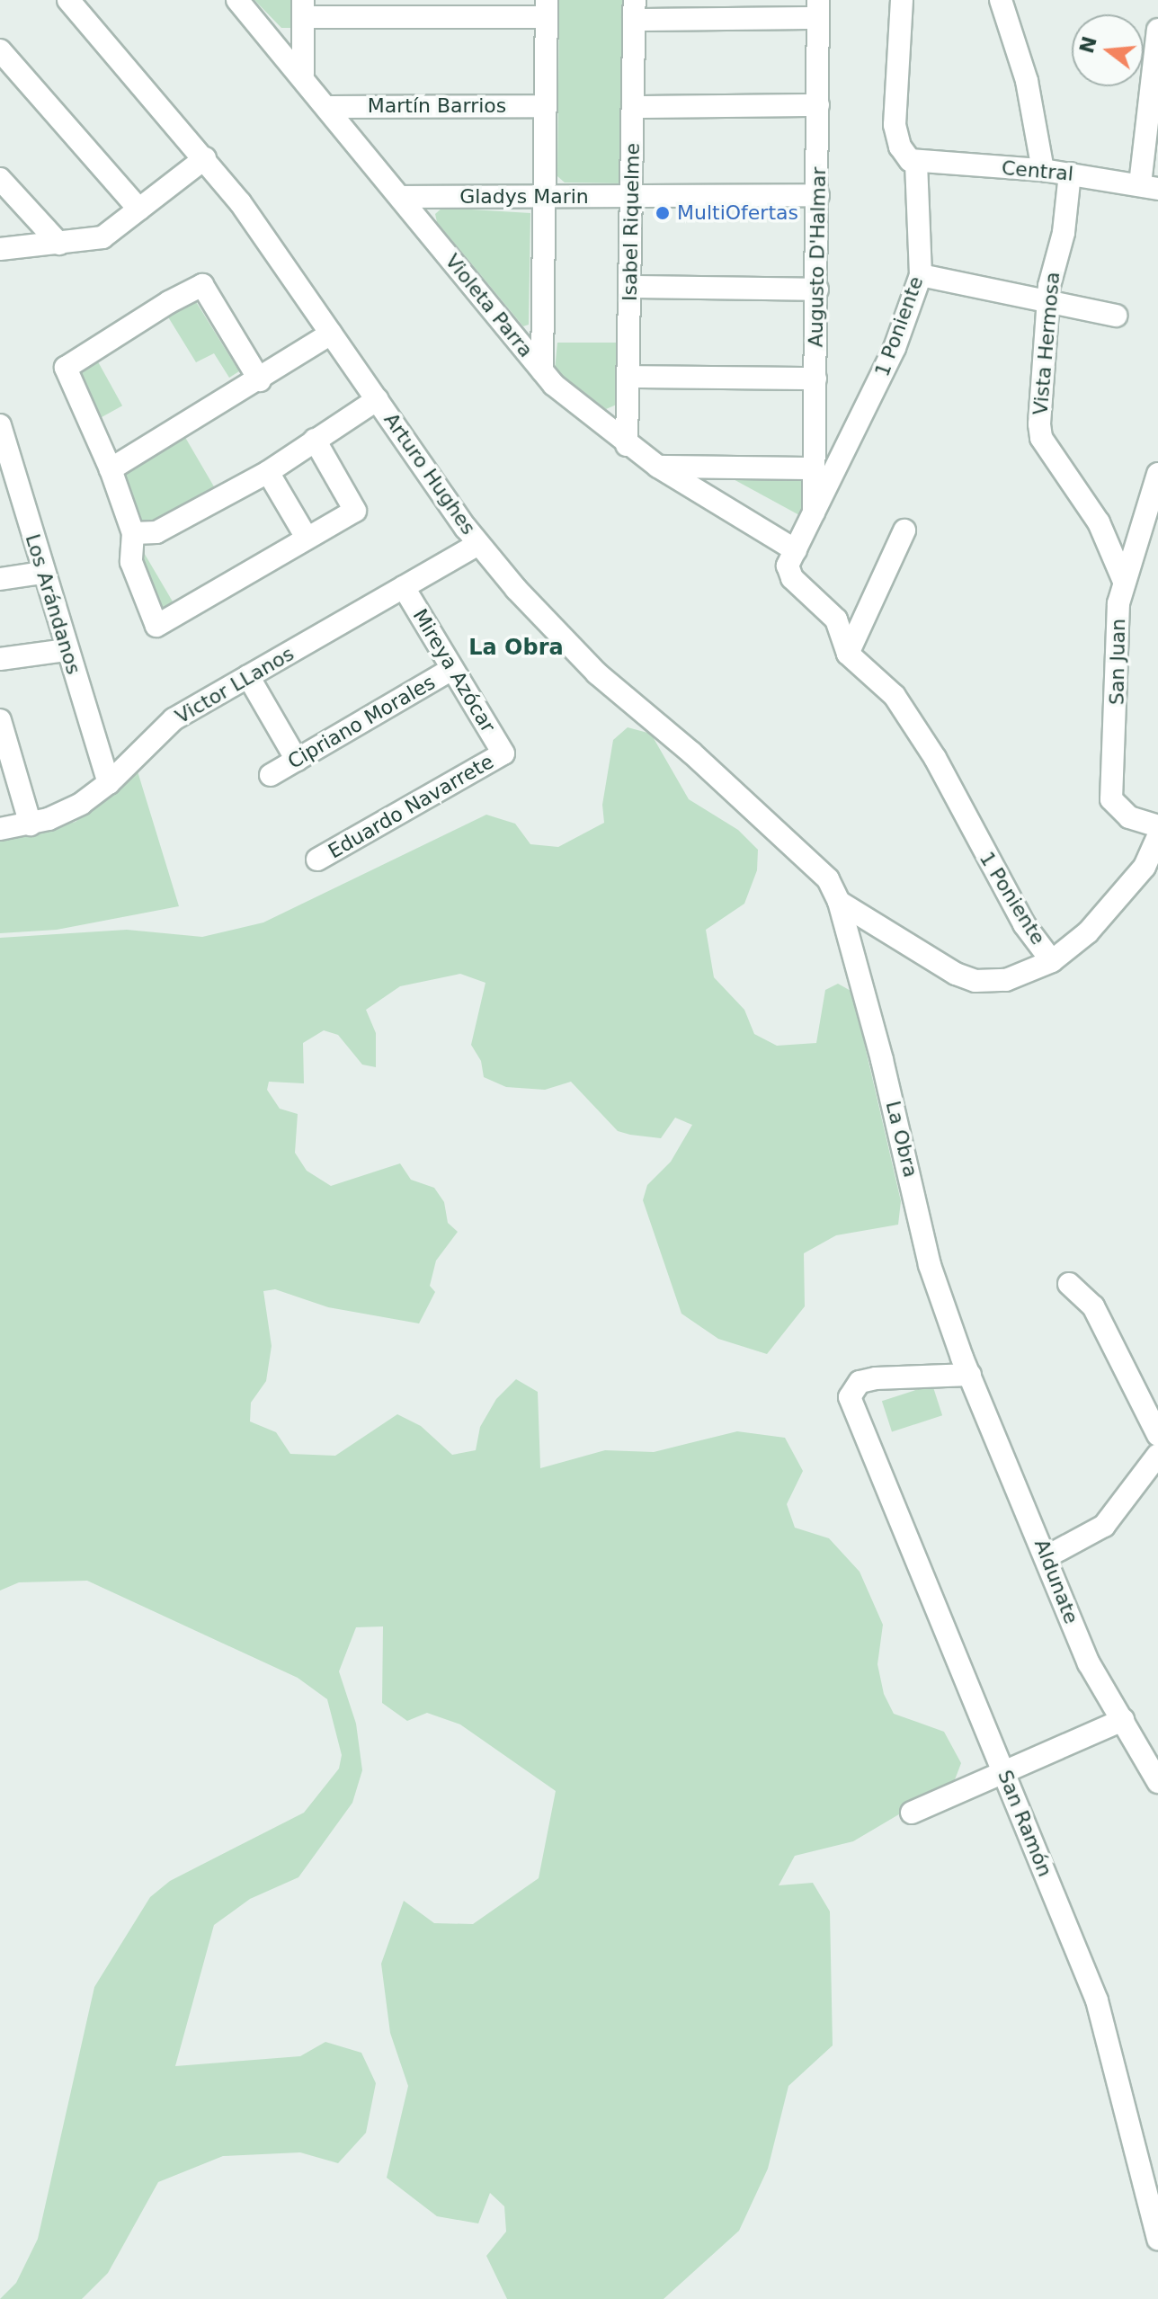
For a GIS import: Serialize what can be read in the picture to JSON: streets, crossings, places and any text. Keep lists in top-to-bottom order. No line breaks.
{"streets":{"street":["Martín Barrios","Central","Gladys Marin","Isabel Riquelme","Augusto D'Halmar","Violeta Parra","1 Poniente","Vista Hermosa","Arturo Hughes","Los Arándanos","San Juan","Mireya Azócar","Victor LLanos","Cipriano Morales","Eduardo Navarrete","La Obra","Aldunate","San Ramón"]},"crossings":[["Martín Barrios","Violeta Parra"],["Central","1 Poniente"],["Central","Vista Hermosa"],["Gladys Marin","Isabel Riquelme"],["Gladys Marin","Augusto D'Halmar"],["Gladys Marin","Violeta Parra"],["Isabel Riquelme","Violeta Parra"],["Augusto D'Halmar","1 Poniente"],["Violeta Parra","1 Poniente"],["Vista Hermosa","San Juan"],["Arturo Hughes","Victor LLanos"],["Arturo Hughes","La Obra"],["Los Arándanos","Victor LLanos"],["Mireya Azócar","Victor LLanos"],["Mireya Azócar","Cipriano Morales"],["Mireya Azócar","Eduardo Navarrete"],["La Obra","Aldunate"],["La Obra","San Ramón"],["Aldunate","San Ramón"]],"districts":["La Obra"],"places":["MultiOfertas"],"north":"left"}
